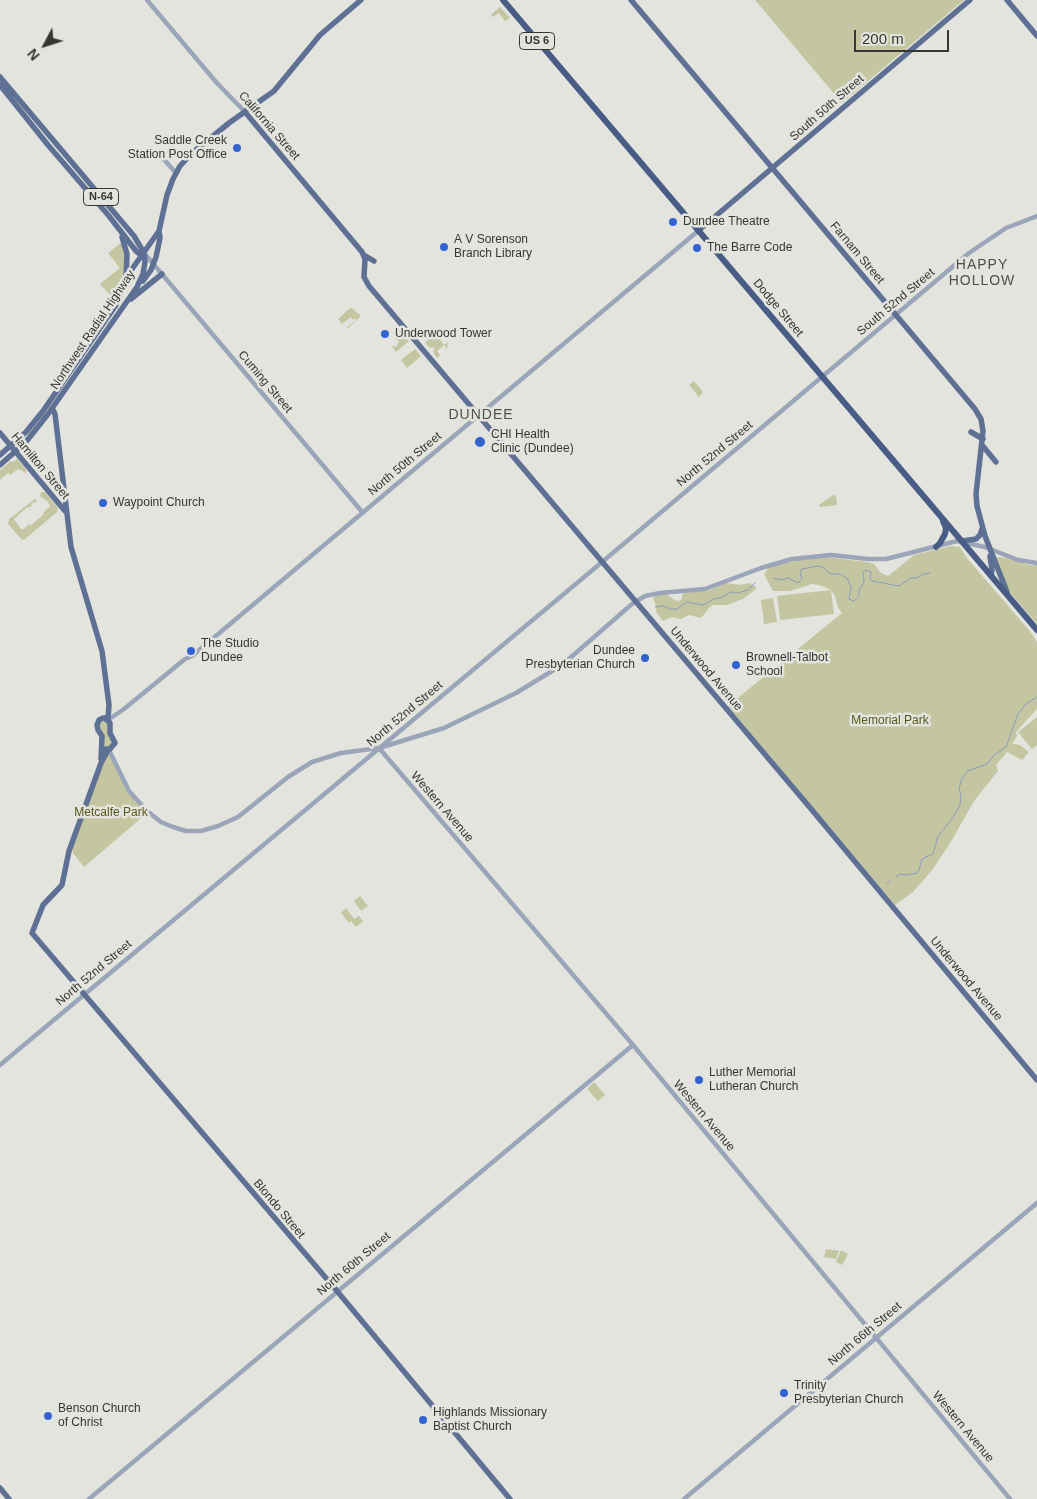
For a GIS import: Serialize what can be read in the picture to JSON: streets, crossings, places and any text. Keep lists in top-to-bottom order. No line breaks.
{"streets":{"highway":["US 6","Dodge Street"],"main road":["South 50th Street","California Street","N-64","Farnam Street","Northwest Radial Highway","Cuming Street","Hamilton Street","Underwood Avenue","Blondo Street"],"street":["South 52nd Street","North 52nd Street","North 50th Street","Western Avenue","North 60th Street","North 66th Street"]},"crossings":[["South 50th Street","Farnam Street"],["South 50th Street","Dodge Street"],["South 50th Street","North 50th Street"],["California Street","Underwood Avenue"],["N-64","Northwest Radial Highway"],["N-64","Cuming Street"],["Farnam Street","South 52nd Street"],["Farnam Street","Dodge Street"],["South 52nd Street","Dodge Street"],["South 52nd Street","North 52nd Street"],["Dodge Street","North 52nd Street"],["Dodge Street","North 50th Street"],["Northwest Radial Highway","Cuming Street"],["Northwest Radial Highway","Hamilton Street"],["Cuming Street","North 50th Street"],["North 52nd Street","Underwood Avenue"],["North 52nd Street","Western Avenue"],["North 52nd Street","Blondo Street"],["North 50th Street","Underwood Avenue"],["Western Avenue","North 60th Street"],["Western Avenue","North 66th Street"],["Blondo Street","North 60th Street"]],"districts":["HAPPY HOLLOW","DUNDEE"],"parks":["Memorial Park","Metcalfe Park"],"places":["Saddle Creek Station Post Office","Dundee Theatre","A V Sorenson Branch Library","The Barre Code","Underwood Tower","CHI Health Clinic (Dundee)","Waypoint Church","The Studio Dundee","Dundee Presbyterian Church","Brownell-Talbot School","Luther Memorial Lutheran Church","Trinity Presbyterian Church","Benson Church of Christ","Highlands Missionary Baptist Church"],"scale_bar":"200 m","north":"bottom left"}
